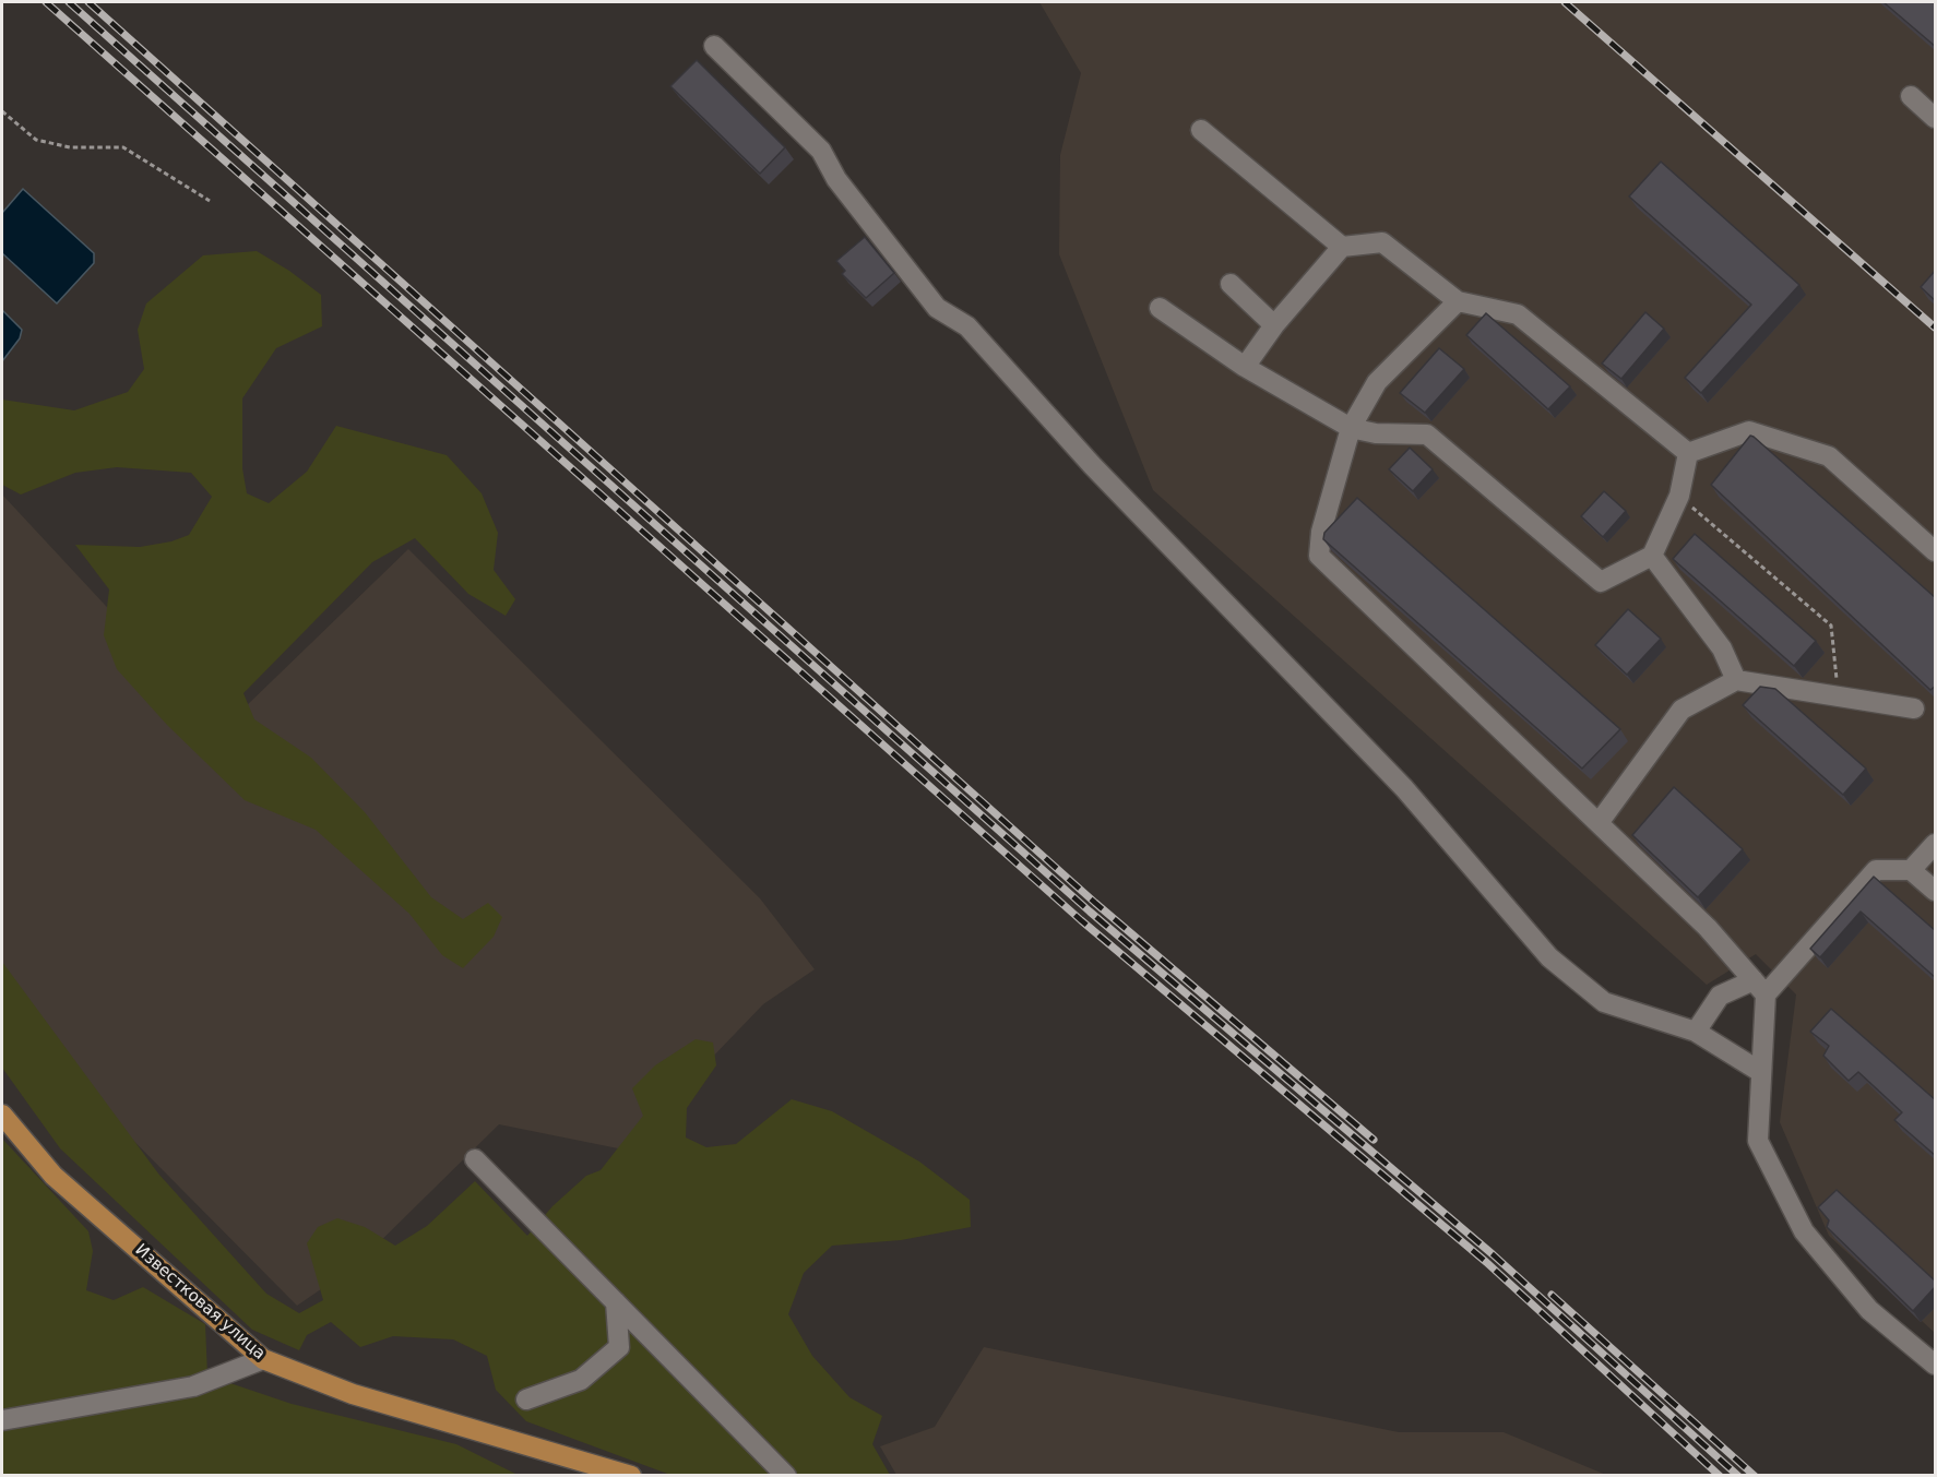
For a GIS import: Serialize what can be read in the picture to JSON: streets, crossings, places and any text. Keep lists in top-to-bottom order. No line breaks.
{"streets":{"main road":["Известковая улица"]}}
